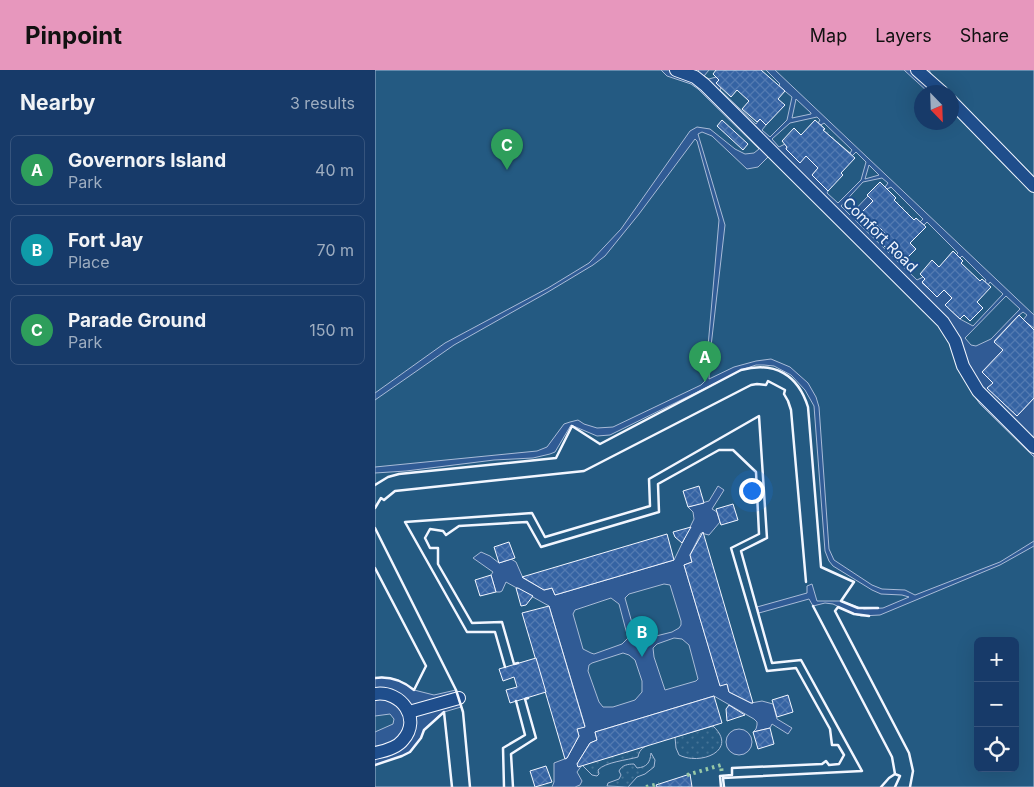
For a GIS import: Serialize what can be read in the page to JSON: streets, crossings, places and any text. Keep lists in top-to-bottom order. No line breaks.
{"streets":{"street":["Comfort Road"]},"north":"bottom right","page":{"header":"Pinpoint","nav":["Map","Layers","Share"],"heading":["Nearby","3 results"],"pins":["C","A","B"],"list":[{"mark":"A","name":"Governors Island","note":"Park","value":"40 m"},{"mark":"B","name":"Fort Jay","note":"Place","value":"70 m"},{"mark":"C","name":"Parade Ground","note":"Park","value":"150 m"}],"map_buttons":["+","−"]}}
